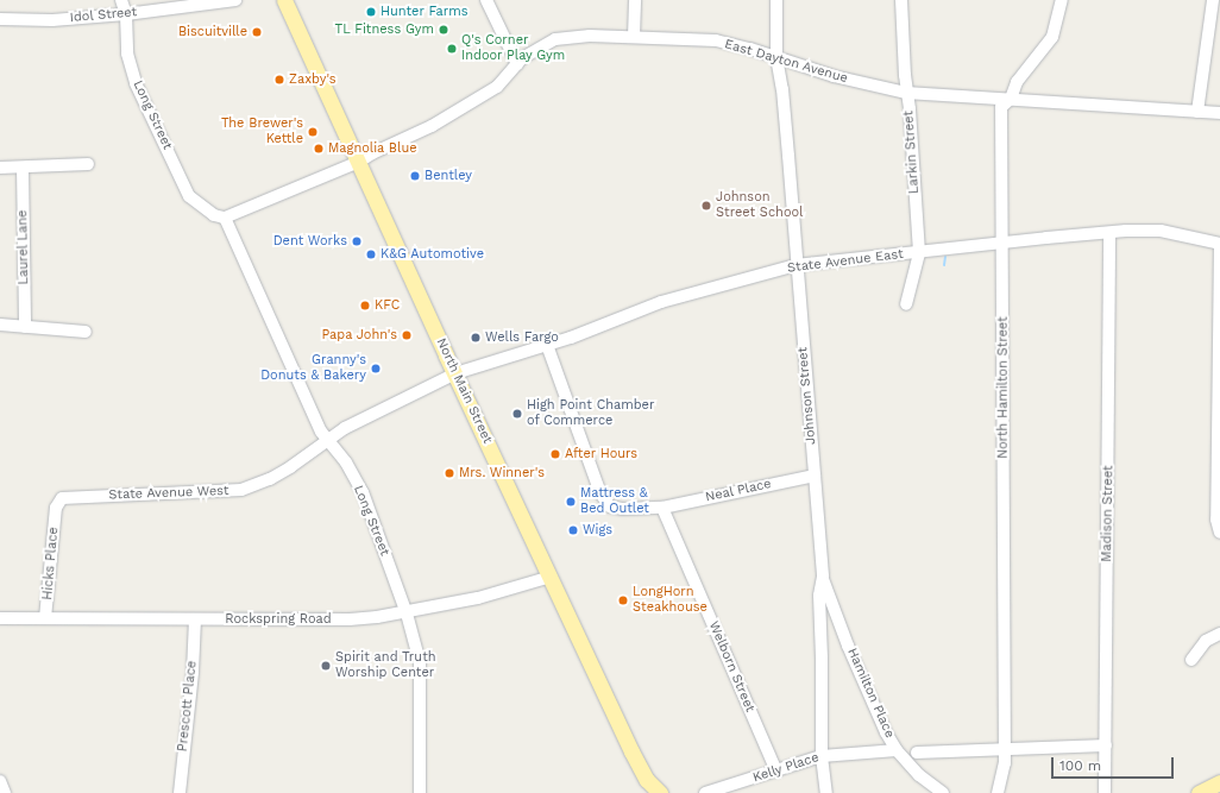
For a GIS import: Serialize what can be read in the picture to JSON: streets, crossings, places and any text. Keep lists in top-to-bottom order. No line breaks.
{"streets":{"main road":["North Main Street"],"street":["Idol Street","East Dayton Avenue","Long Street","Larkin Street","Laurel Lane","State Avenue East","North Hamilton Street","Johnson Street","Neal Place","State Avenue West","Madison Street","Hicks Place","Rockspring Road","Welborn Street","Hamilton Place","Prescott Place","Kelly Place"]},"crossings":[["Idol Street","Long Street"],["East Dayton Avenue","Long Street"],["East Dayton Avenue","Larkin Street"],["East Dayton Avenue","North Hamilton Street"],["East Dayton Avenue","North Main Street"],["East Dayton Avenue","Johnson Street"],["Long Street","State Avenue West"],["Long Street","Rockspring Road"],["Larkin Street","State Avenue East"],["State Avenue East","North Hamilton Street"],["State Avenue East","North Main Street"],["State Avenue East","Johnson Street"],["State Avenue East","State Avenue West"],["State Avenue East","Madison Street"],["North Main Street","State Avenue West"],["North Main Street","Rockspring Road"],["Johnson Street","Neal Place"],["Johnson Street","Hamilton Place"],["Johnson Street","Kelly Place"],["Neal Place","Welborn Street"],["State Avenue West","Hicks Place"],["Hicks Place","Rockspring Road"],["Rockspring Road","Prescott Place"],["Welborn Street","Kelly Place"],["Hamilton Place","Kelly Place"]],"places":["Hunter Farms","TL Fitness Gym","Biscuitville","Q's Corner Indoor Play Gym","Zaxby's","The Brewer's Kettle","Magnolia Blue","Bentley","Johnson Street School","Dent Works","K&G Automotive","KFC","Papa John's","Wells Fargo","Granny's Donuts & Bakery","High Point Chamber of Commerce","After Hours","Mrs. Winner's","Mattress & Bed Outlet","Wigs","LongHorn Steakhouse","Spirit and Truth Worship Center"],"scale_bar":"100 m"}
